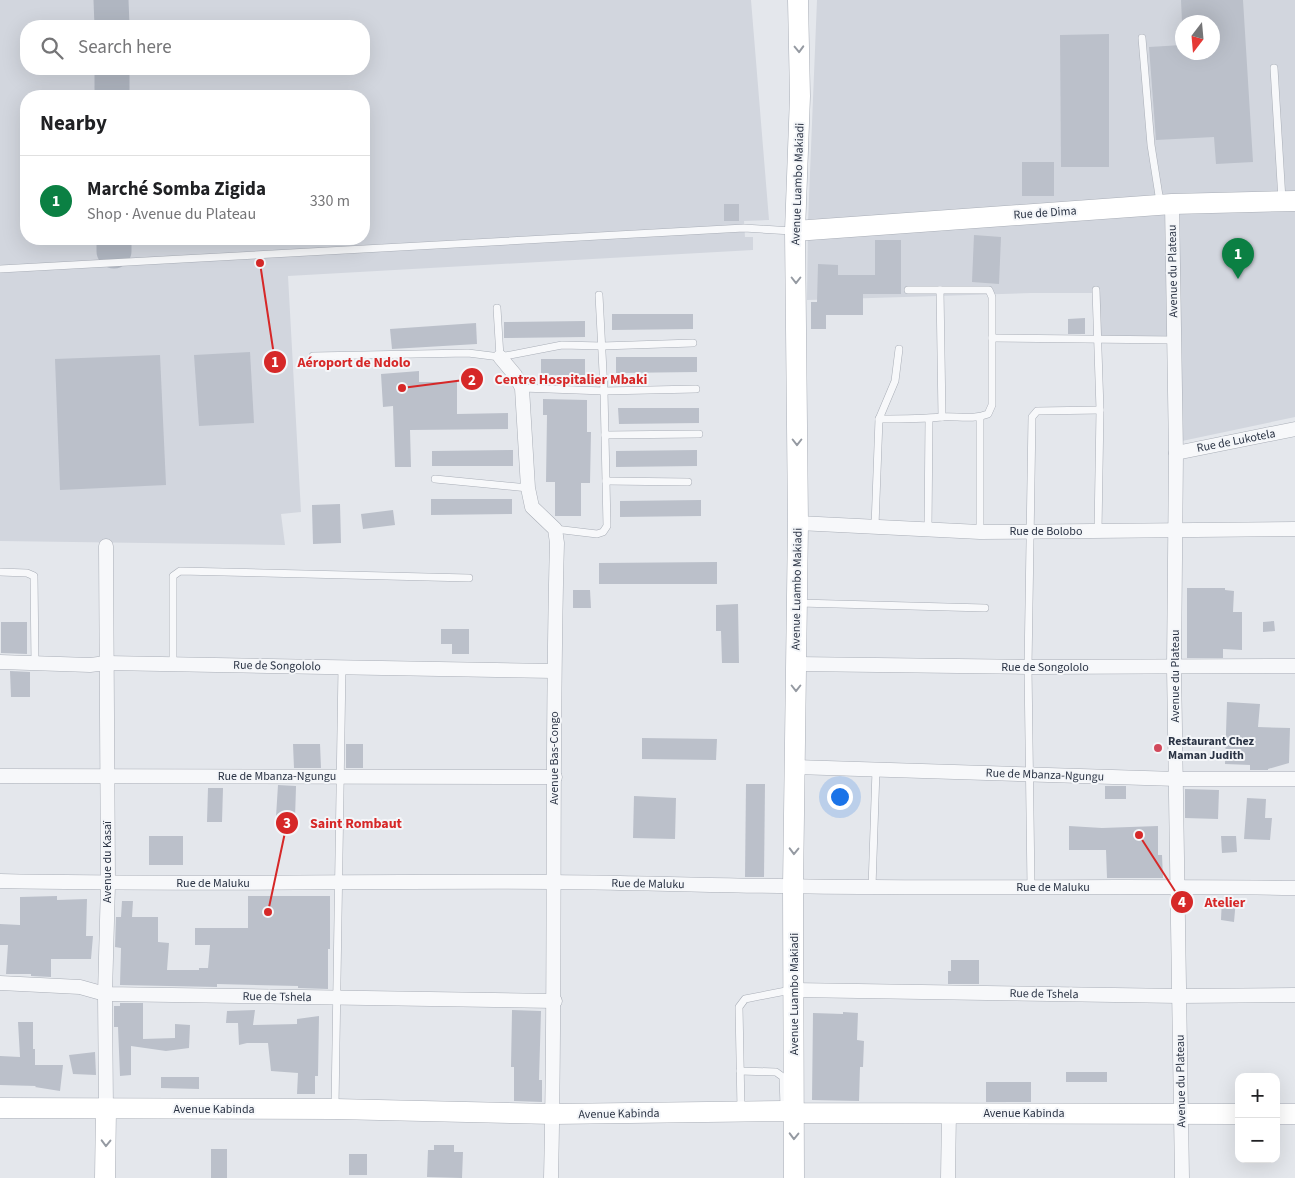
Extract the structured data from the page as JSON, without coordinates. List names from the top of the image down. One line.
{"streets":{"street":["Avenue Luambo Makiadi","Rue de Dima","Avenue du Plateau","Rue de Lukotela","Rue de Bolobo","Rue de Songololo","Avenue Bas-Congo","Rue de Mbanza-Ngungu","Avenue du Kasaï","Rue de Maluku","Rue de Tshela","Avenue Kabinda"]},"crossings":[["Avenue Luambo Makiadi","Rue de Dima"],["Avenue Luambo Makiadi","Rue de Bolobo"],["Avenue Luambo Makiadi","Rue de Songololo"],["Avenue Luambo Makiadi","Rue de Mbanza-Ngungu"],["Avenue Luambo Makiadi","Rue de Maluku"],["Avenue Luambo Makiadi","Rue de Tshela"],["Avenue Luambo Makiadi","Avenue Kabinda"],["Rue de Dima","Avenue du Plateau"],["Avenue du Plateau","Rue de Lukotela"],["Avenue du Plateau","Rue de Bolobo"],["Avenue du Plateau","Rue de Songololo"],["Avenue du Plateau","Rue de Mbanza-Ngungu"],["Avenue du Plateau","Rue de Maluku"],["Avenue du Plateau","Rue de Tshela"],["Avenue du Plateau","Avenue Kabinda"],["Rue de Songololo","Avenue Bas-Congo"],["Rue de Songololo","Avenue du Kasaï"],["Avenue Bas-Congo","Rue de Mbanza-Ngungu"],["Avenue Bas-Congo","Rue de Maluku"],["Avenue Bas-Congo","Rue de Tshela"],["Avenue Bas-Congo","Avenue Kabinda"],["Rue de Mbanza-Ngungu","Avenue du Kasaï"],["Avenue du Kasaï","Rue de Maluku"],["Avenue du Kasaï","Rue de Tshela"],["Avenue du Kasaï","Avenue Kabinda"]],"one_way":["Avenue Luambo Makiadi"],"places":["Aéroport de Ndolo","Centre Hospitalier Mbaki","Restaurant Chez Maman Judith","Atelier","Saint Rombaut"],"north":"bottom","page":{"search":"Search here","heading":"Nearby","list":[{"mark":"1","name":"Marché Somba Zigida","note":"Shop · Avenue du Plateau","value":"330 m"}],"pins":"1","map_buttons":["+","−"]}}
